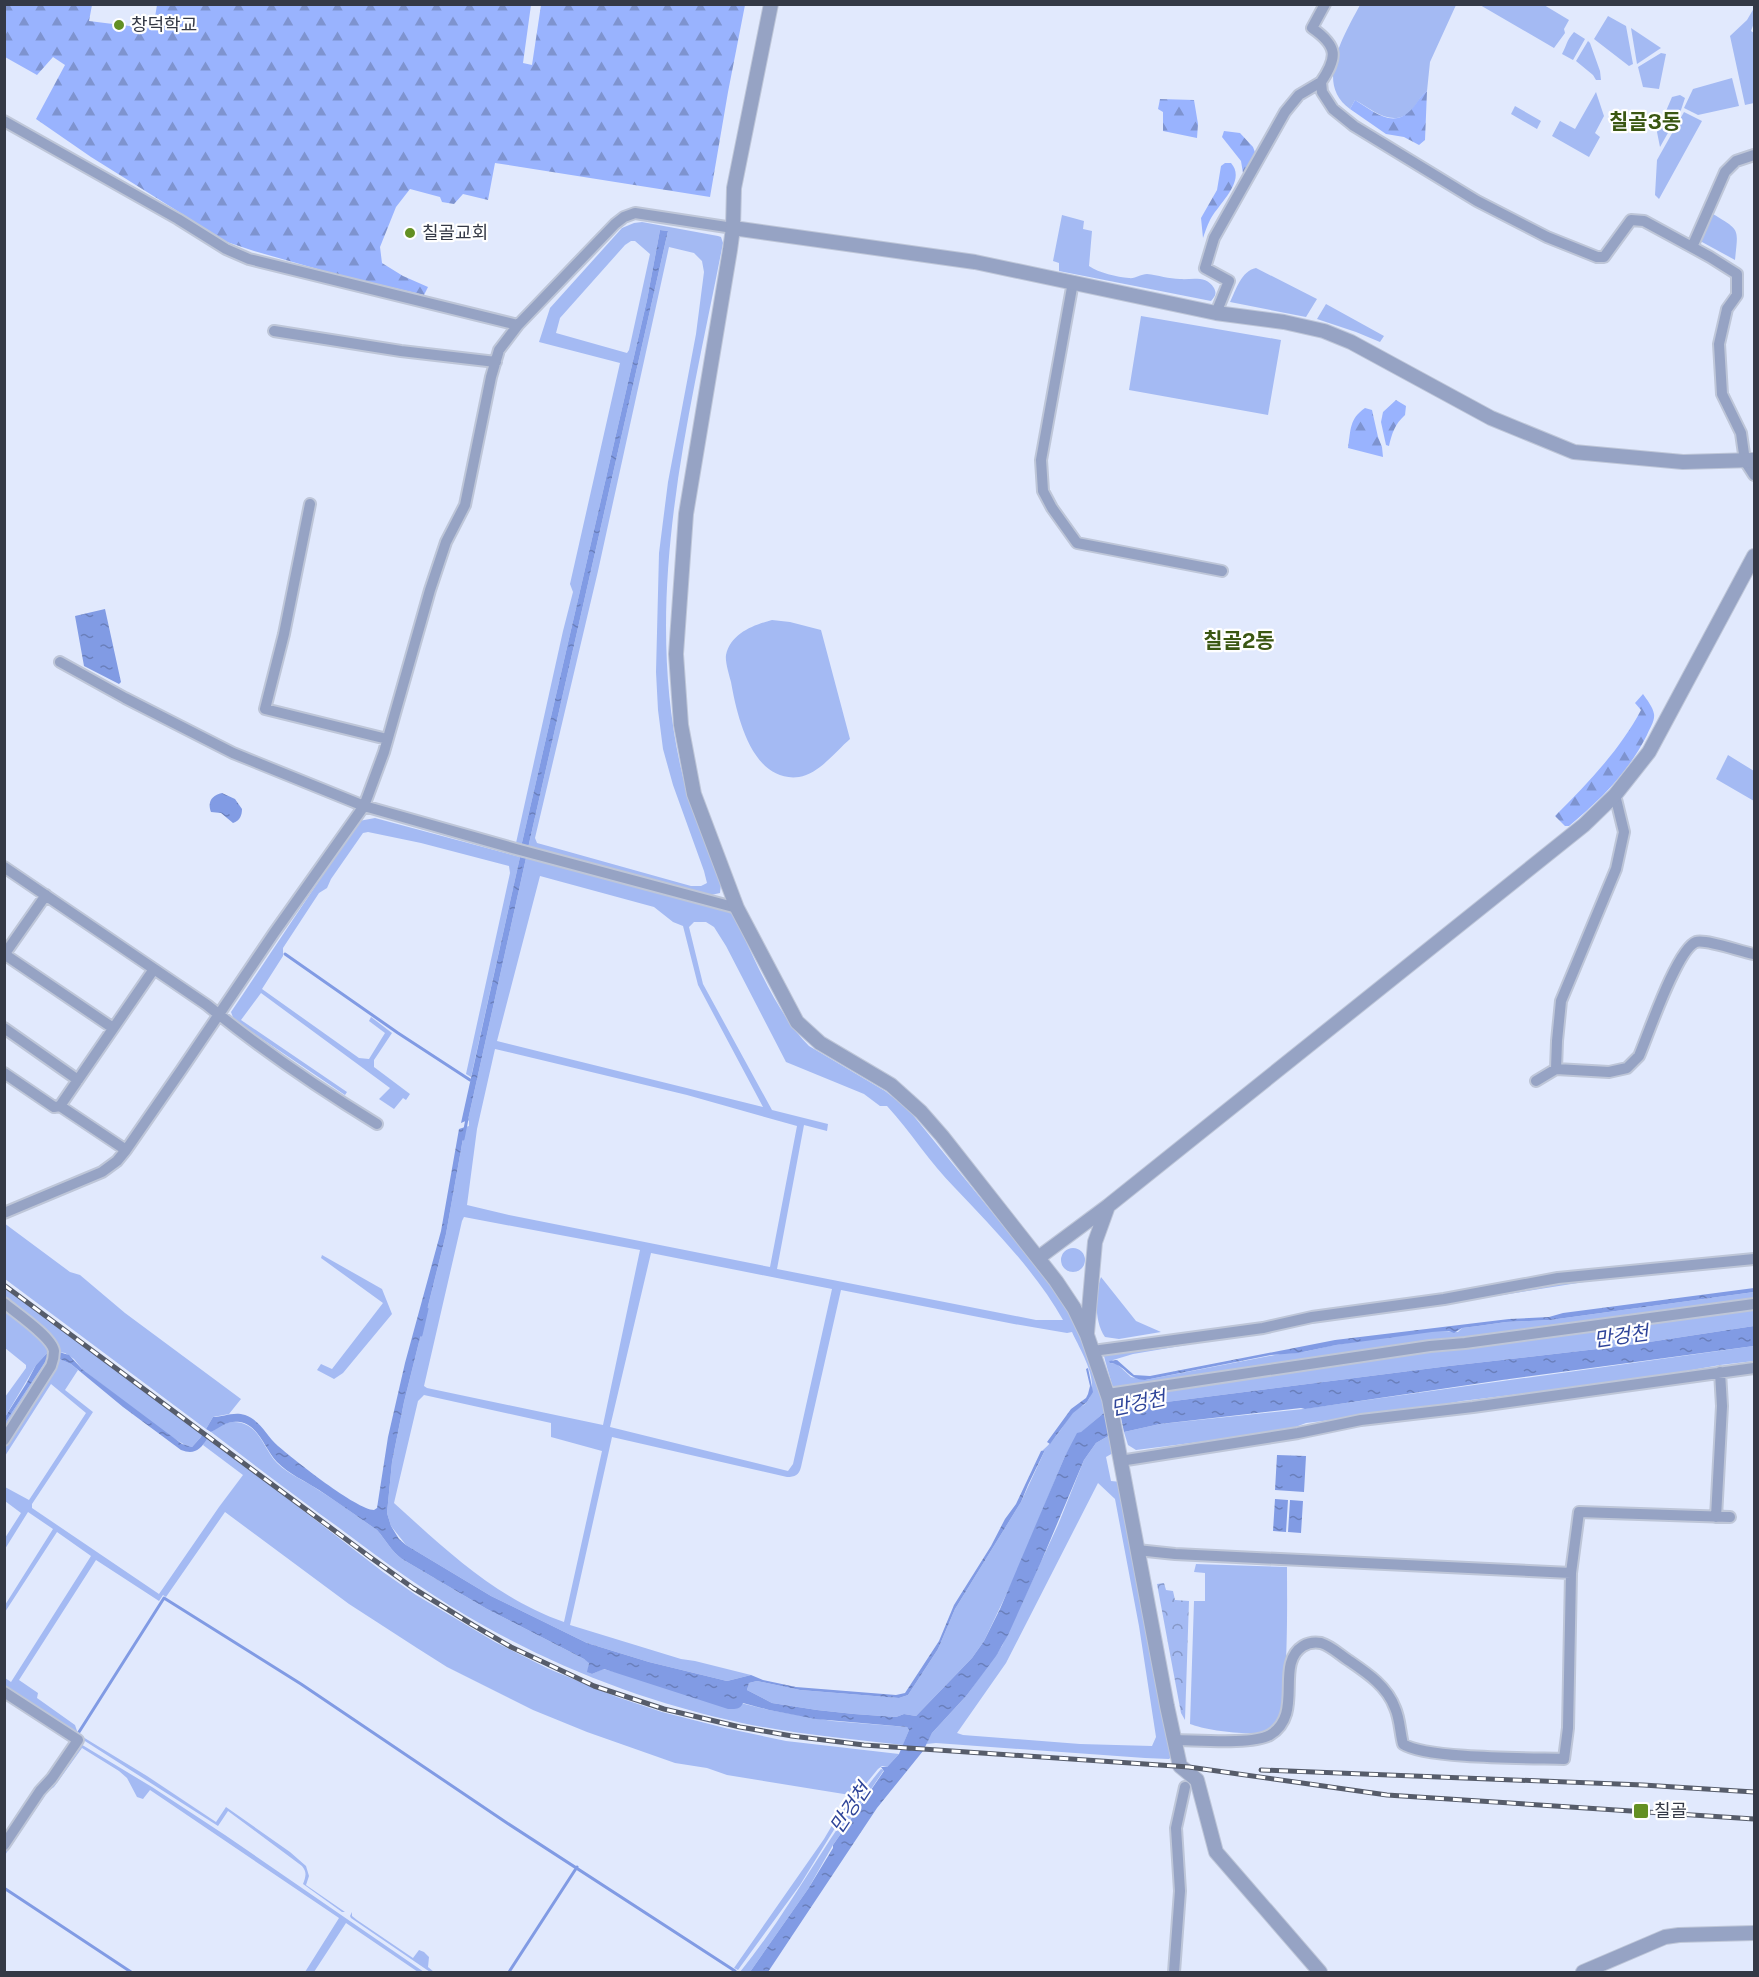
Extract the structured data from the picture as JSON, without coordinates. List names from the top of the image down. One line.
{"districts":["칠골3동","칠골2동"],"water":["만겅천"],"places":{"other":["창덕학교","칠골교회"],"transit":["칠골"]}}
